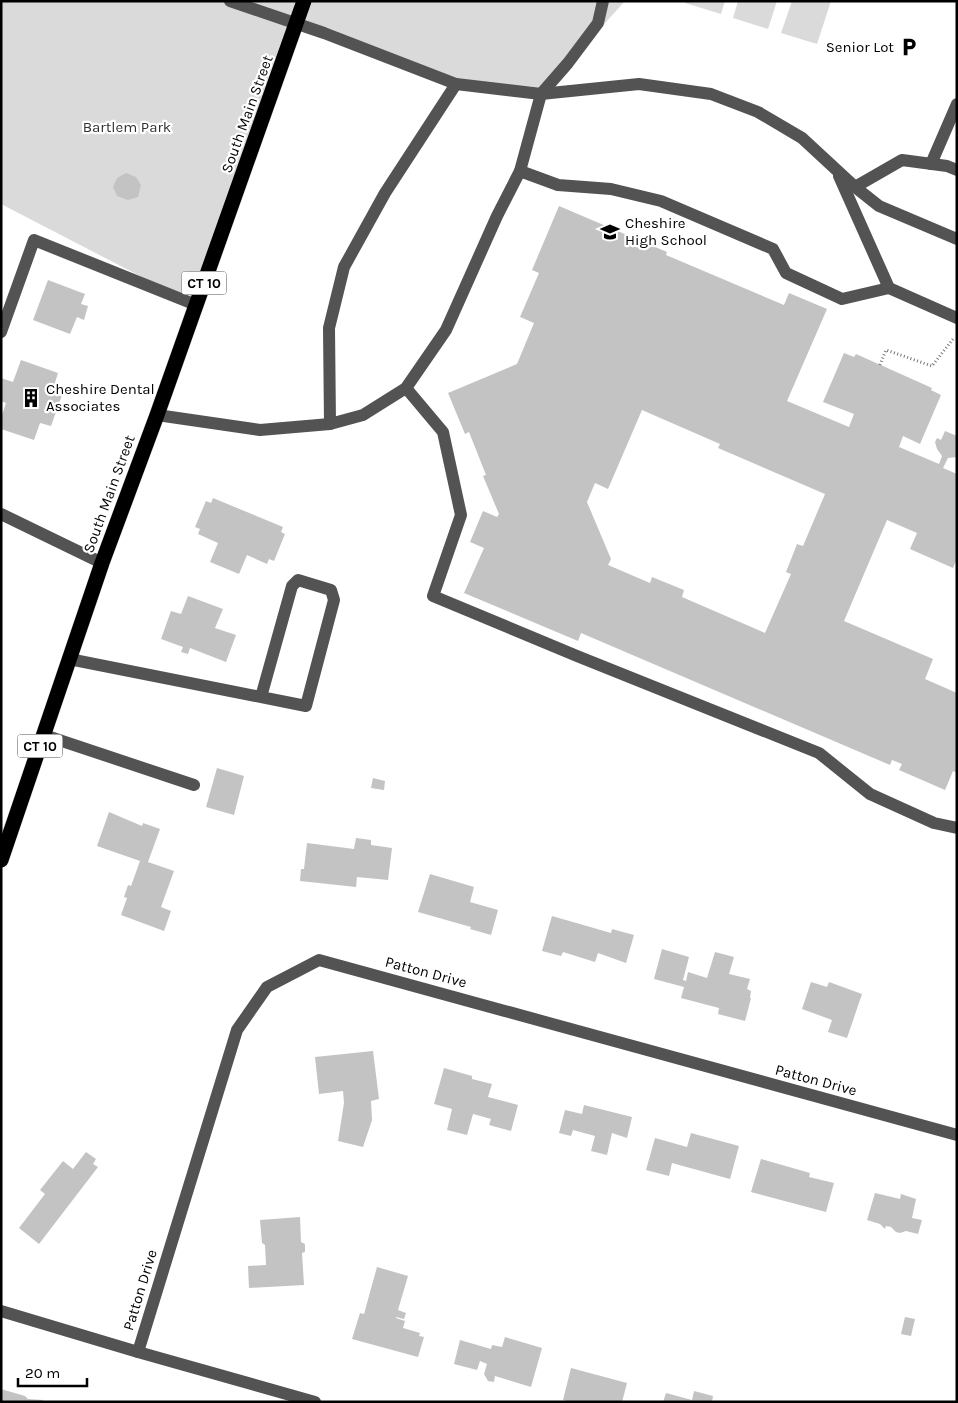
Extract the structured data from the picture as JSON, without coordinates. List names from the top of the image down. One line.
{"streets":{"highway":["South Main Street","CT 10"],"street":["Patton Drive"]},"parks":["Bartlem Park"],"places":{"parking":["Senior Lot"],"school or university":["Cheshire High School"],"building":["Cheshire Dental Associates"]},"scale_bar":"20 m"}
